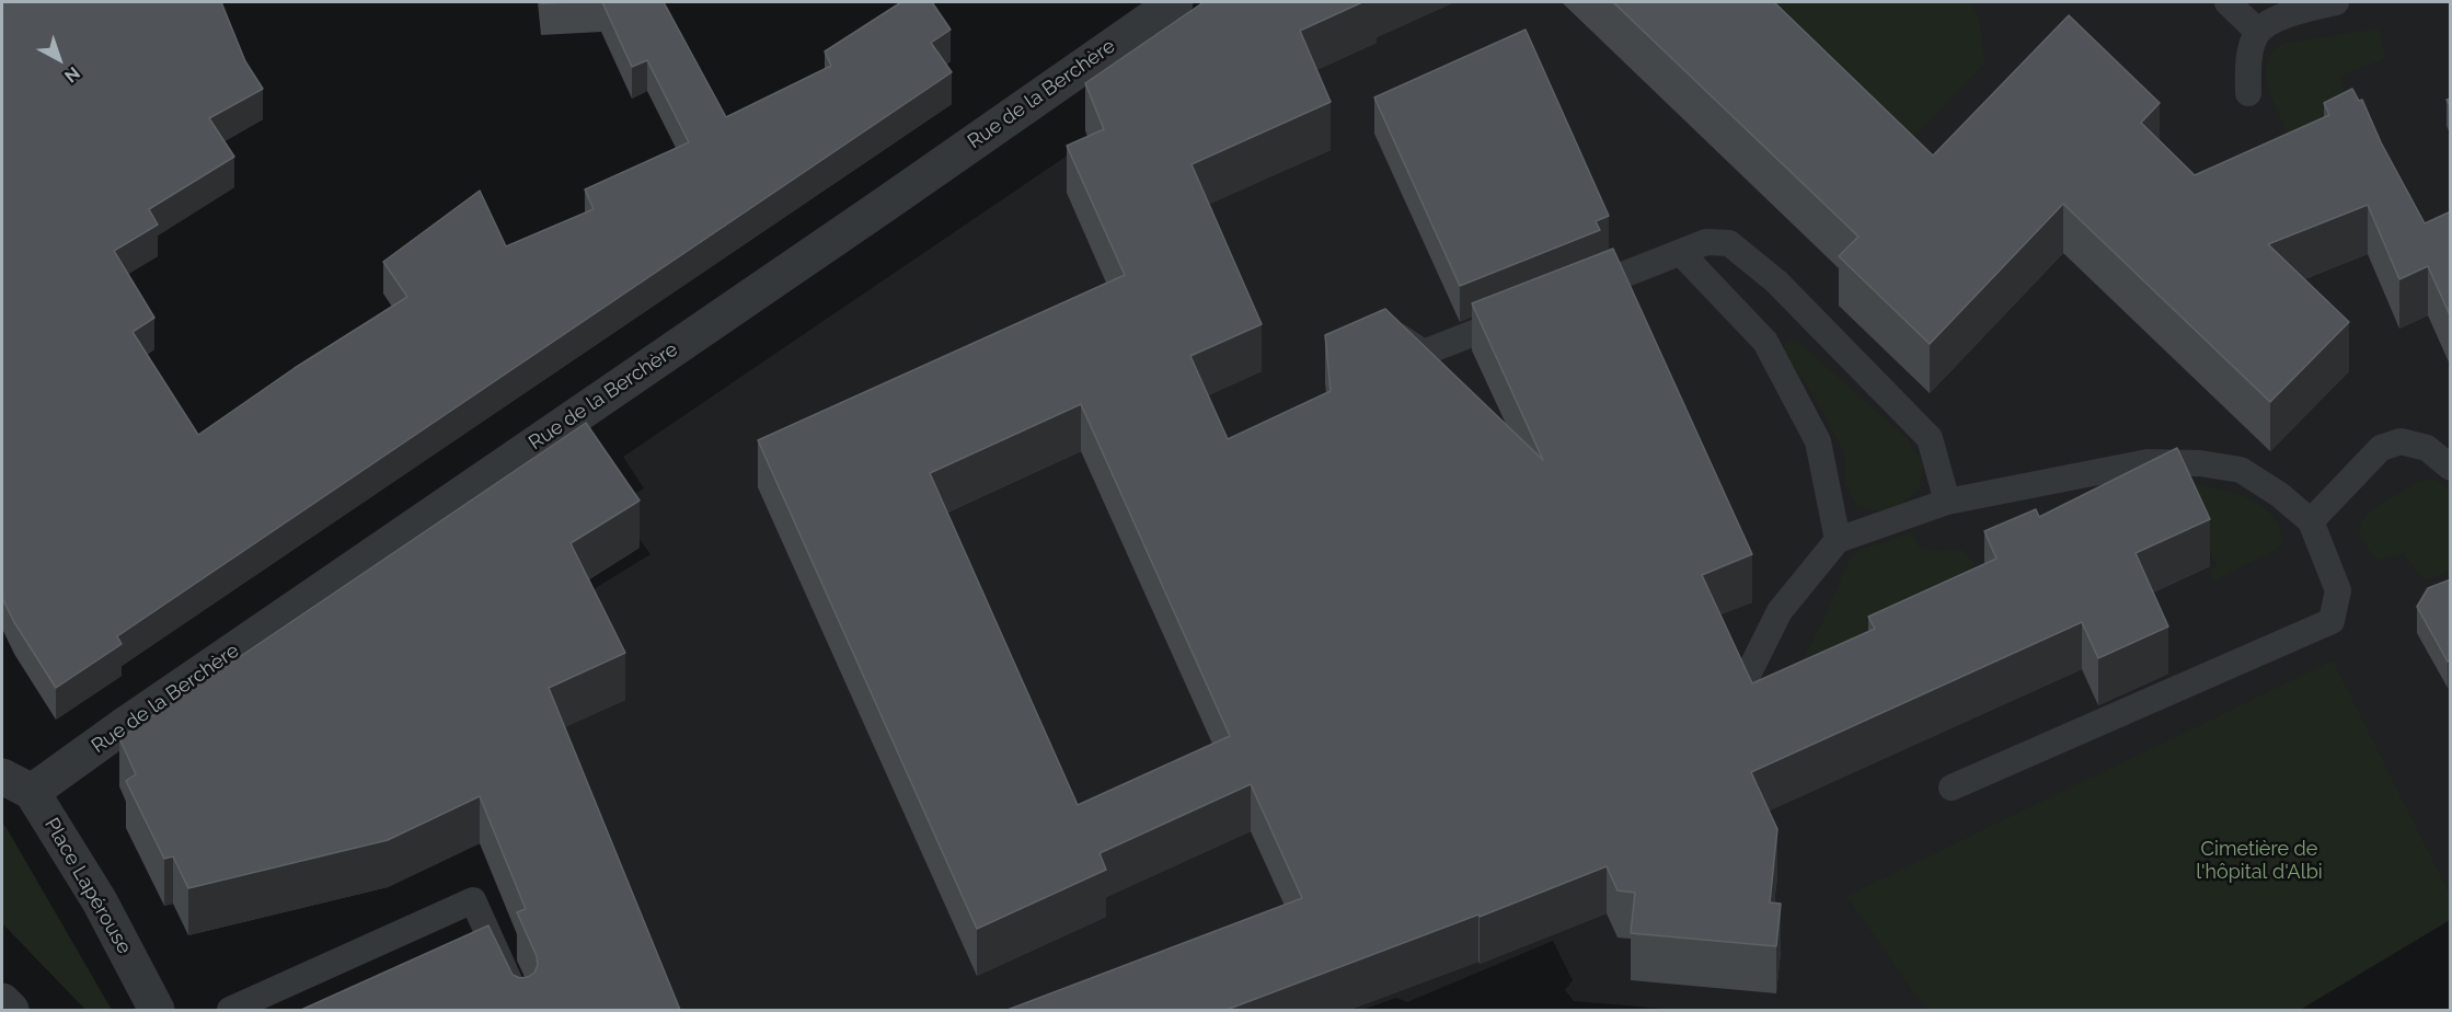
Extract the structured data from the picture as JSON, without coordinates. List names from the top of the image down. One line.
{"streets":{"street":["Rue de la Berchère","Place Lapérouse"]},"crossings":[["Rue de la Berchère","Place Lapérouse"]],"parks":["Cimetière de l'hôpital d'Albi"],"north":"bottom right"}
